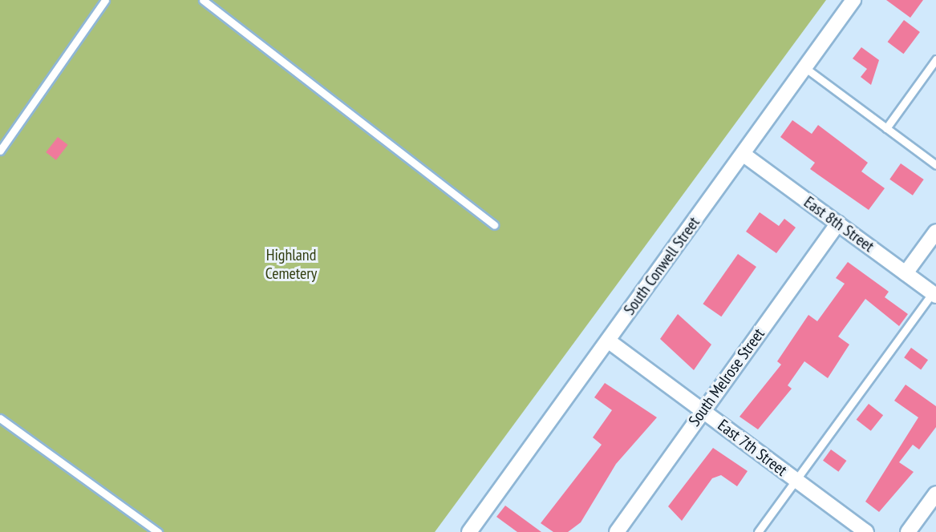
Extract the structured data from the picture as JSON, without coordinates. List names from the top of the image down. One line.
{"streets":{"street":["East 8th Street","South Conwell Street","South Melrose Street","East 7th Street"]},"crossings":[["East 8th Street","South Conwell Street"],["East 8th Street","South Melrose Street"],["South Conwell Street","East 7th Street"],["South Melrose Street","East 7th Street"]],"parks":["Highland Cemetery"]}
